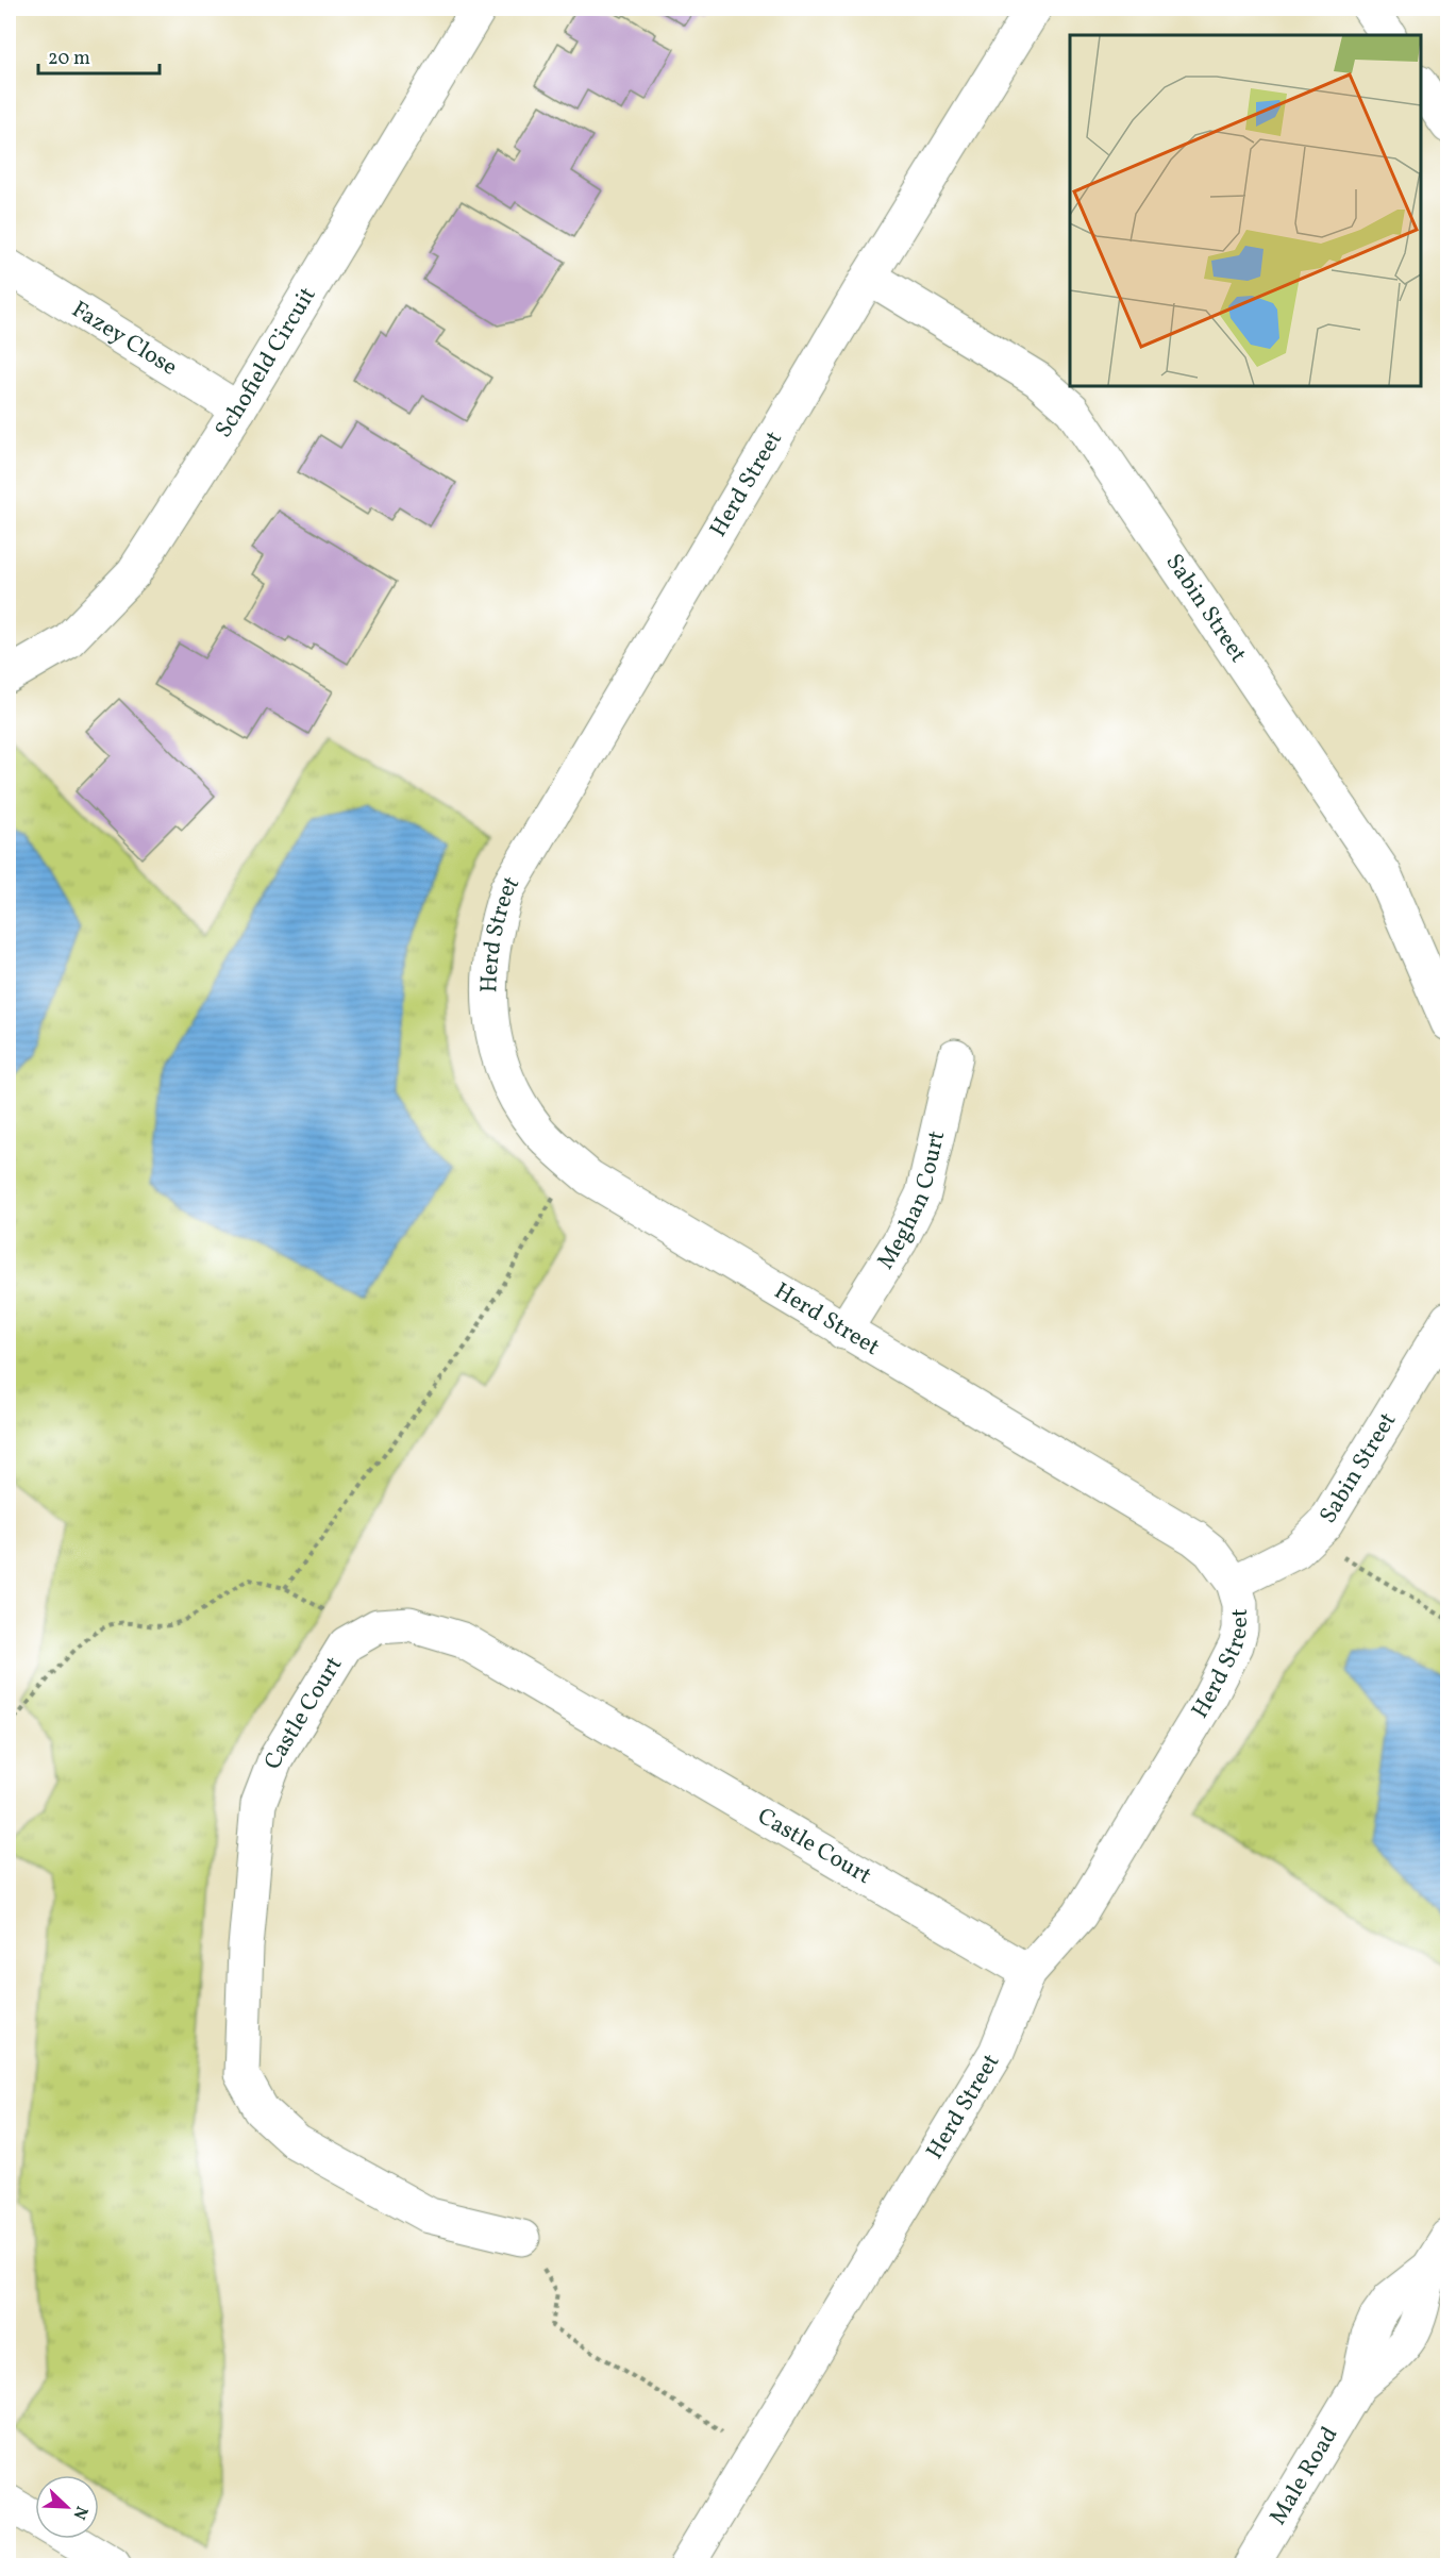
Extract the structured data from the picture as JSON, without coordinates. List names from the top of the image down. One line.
{"streets":{"street":["Fazey Close","Schofield Circuit","Herd Street","Sabin Street","Meghan Court","Castle Court","Male Road"]},"crossings":[["Fazey Close","Schofield Circuit"],["Herd Street","Sabin Street"],["Herd Street","Meghan Court"],["Herd Street","Castle Court"]],"scale_bar":"20 m","north":"bottom right"}
